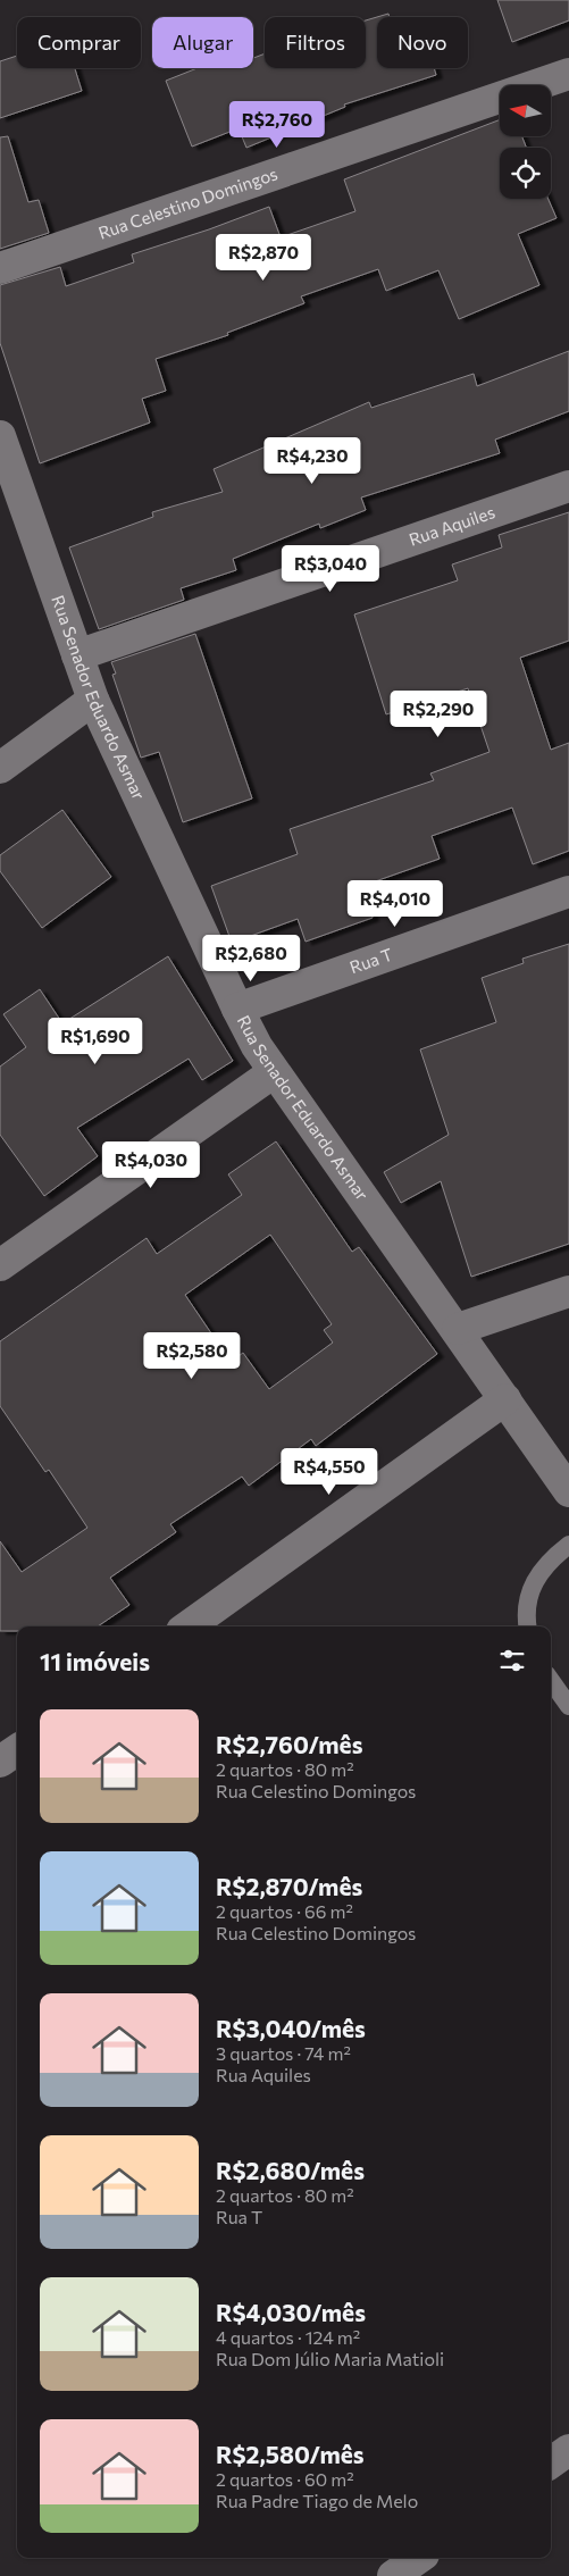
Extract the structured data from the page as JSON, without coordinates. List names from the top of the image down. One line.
{"streets":{"street":["Rua Celestino Domingos","Rua Aquiles","Rua Senador Eduardo Asmar","Rua T"]},"crossings":[["Rua Aquiles","Rua Senador Eduardo Asmar"],["Rua Senador Eduardo Asmar","Rua T"]],"north":"left","page":{"chip":["Comprar","Alugar","Filtros","Novo"],"price":["R$2,760","R$2,870","R$4,230","R$3,040","R$2,290","R$4,010","R$2,680","R$1,690","R$4,030","R$2,580","R$4,550"],"heading":"11 imóveis","list":[{"name":"R$2,760/mês","note":"2 quartos · 80 m² · Rua Celestino Domingos"},{"name":"R$2,870/mês","note":"2 quartos · 66 m² · Rua Celestino Domingos"},{"name":"R$3,040/mês","note":"3 quartos · 74 m² · Rua Aquiles"},{"name":"R$2,680/mês","note":"2 quartos · 80 m² · Rua T"},{"name":"R$4,030/mês","note":"4 quartos · 124 m² · Rua Dom Júlio Maria Matioli"},{"name":"R$2,580/mês","note":"2 quartos · 60 m² · Rua Padre Tiago de Melo"}]}}
